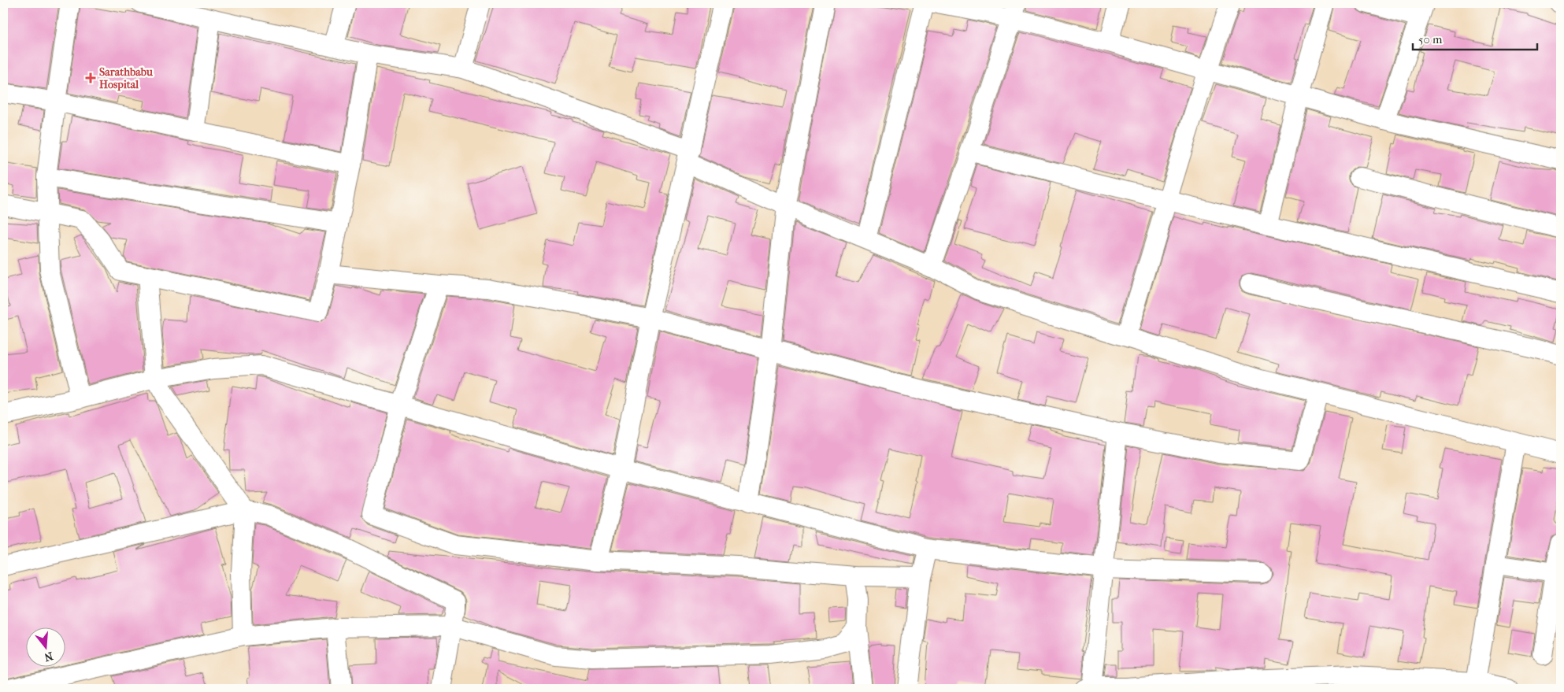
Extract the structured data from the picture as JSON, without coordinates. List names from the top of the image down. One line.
{"places":{"health":["Sarathbabu Hospital"]},"scale_bar":"50 m","north":"bottom"}
